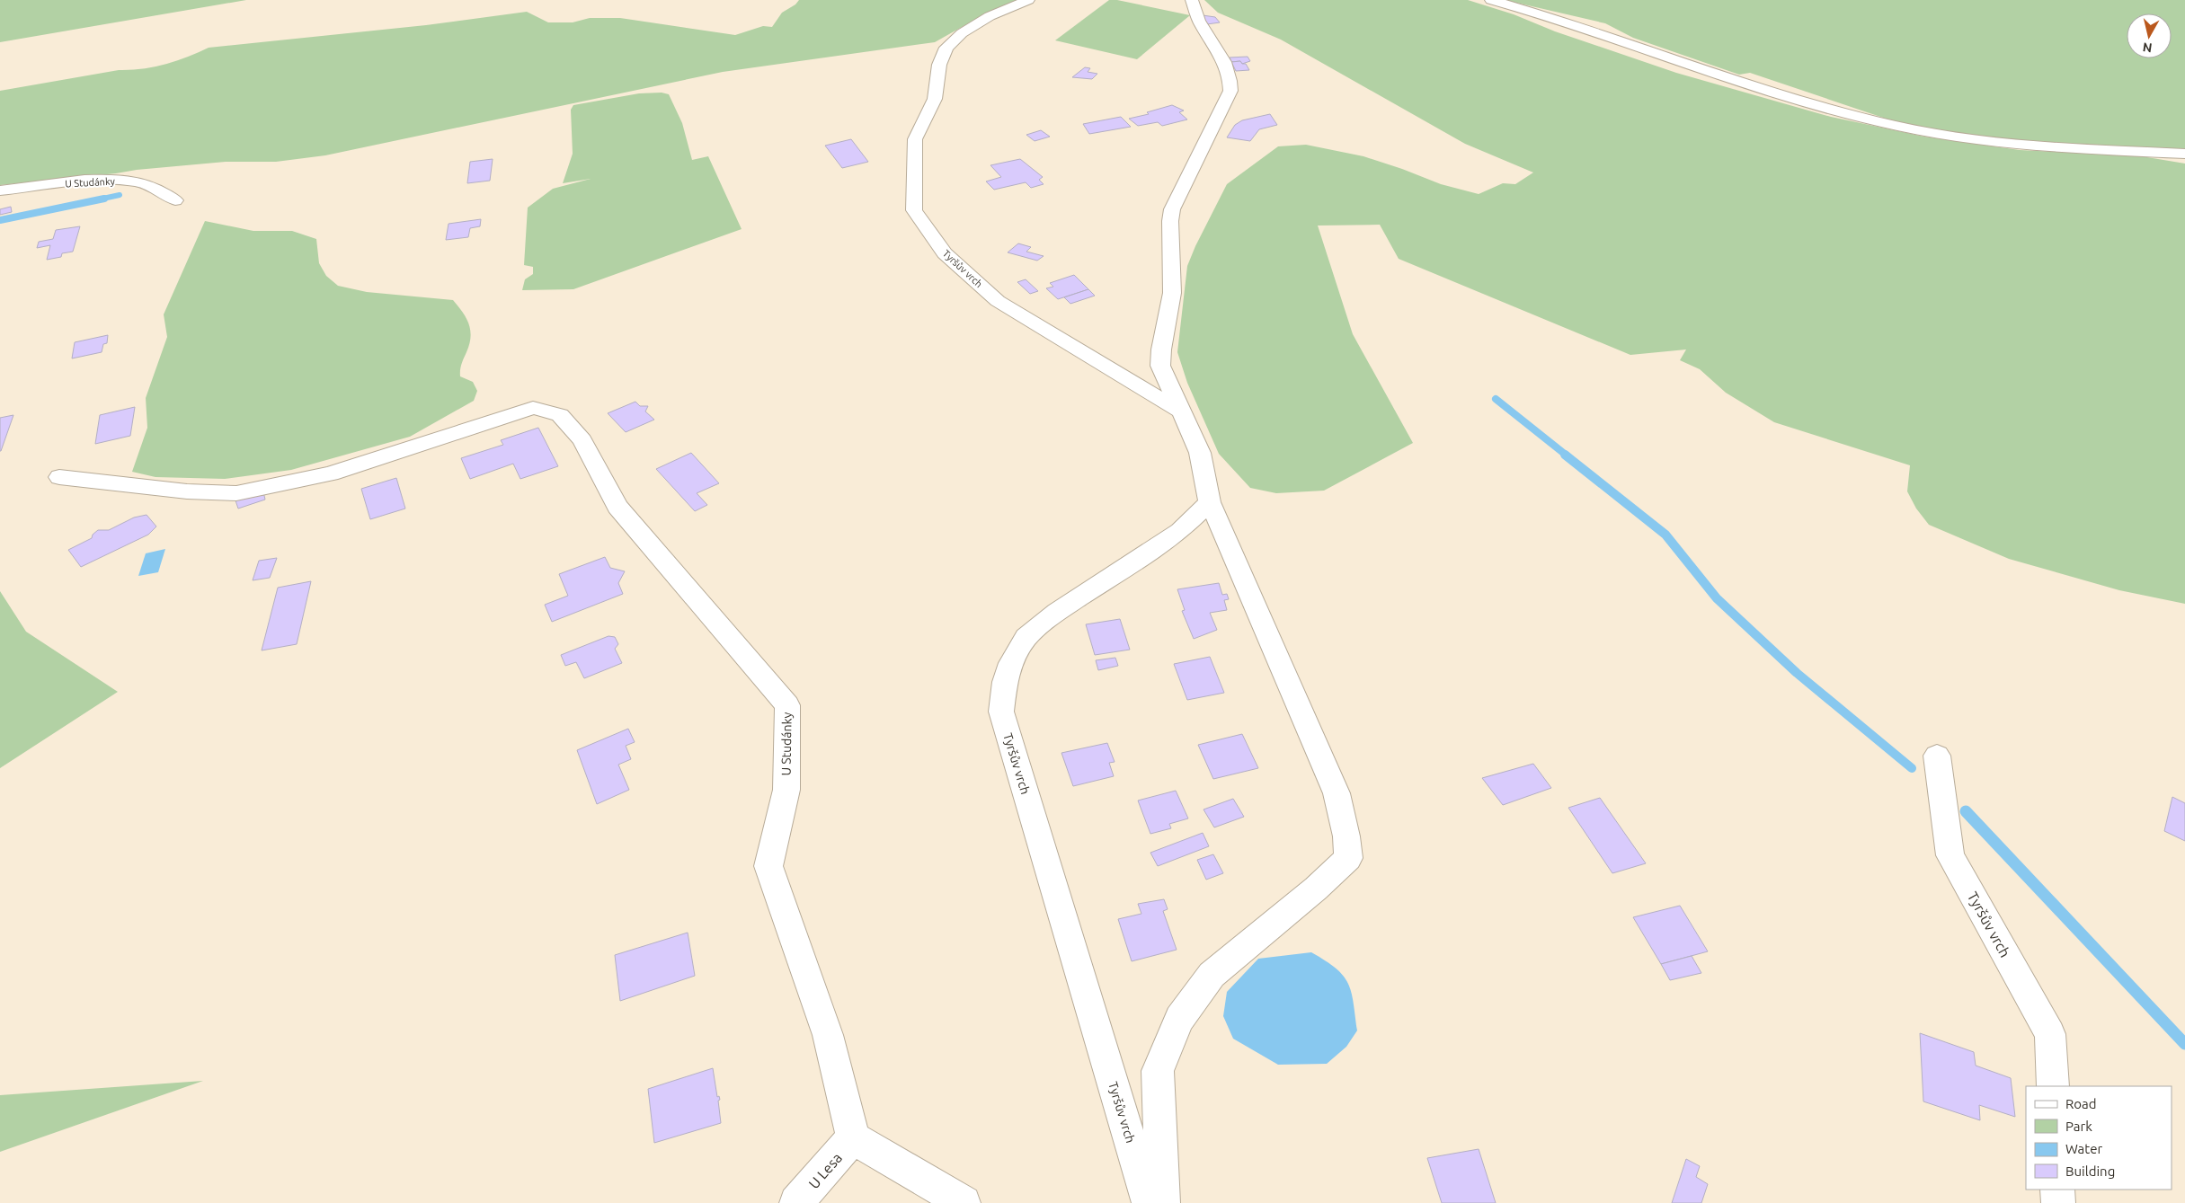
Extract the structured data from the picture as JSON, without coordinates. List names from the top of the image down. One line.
{"streets":{"street":["U Studánky","Tyršův vrch","U Lesa"]},"crossings":[["U Studánky","U Lesa"]],"legend":["Road","Park","Water","Building"],"north":"bottom"}
